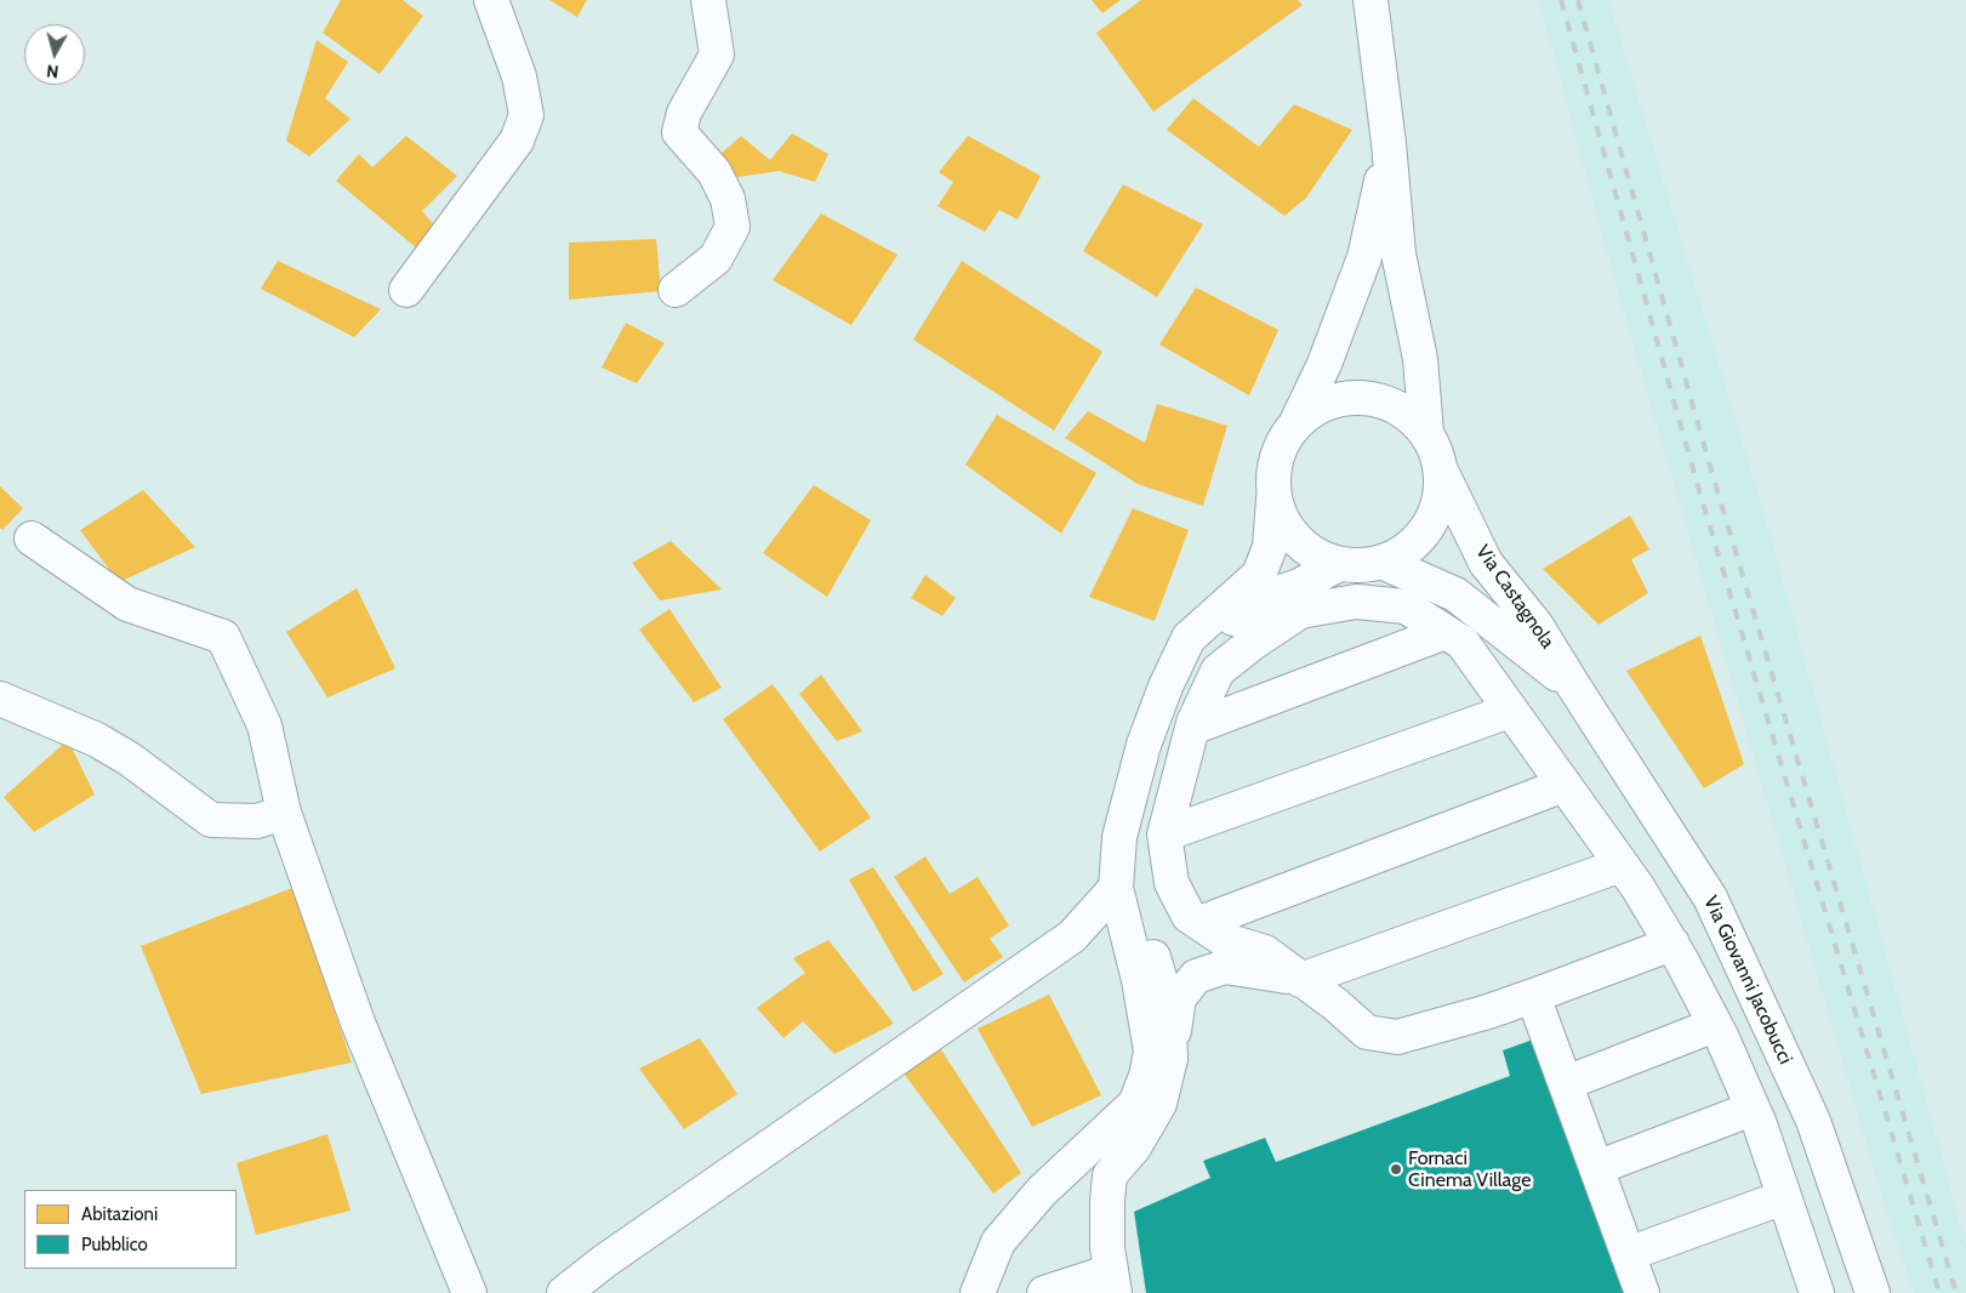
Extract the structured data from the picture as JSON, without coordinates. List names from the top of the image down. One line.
{"streets":{"main road":["Via Castagnola","Via Giovanni Jacobucci"]},"crossings":[["Via Castagnola","Via Giovanni Jacobucci"]],"places":["Fornaci Cinema Village"],"legend":["Abitazioni","Pubblico"],"north":"bottom"}
